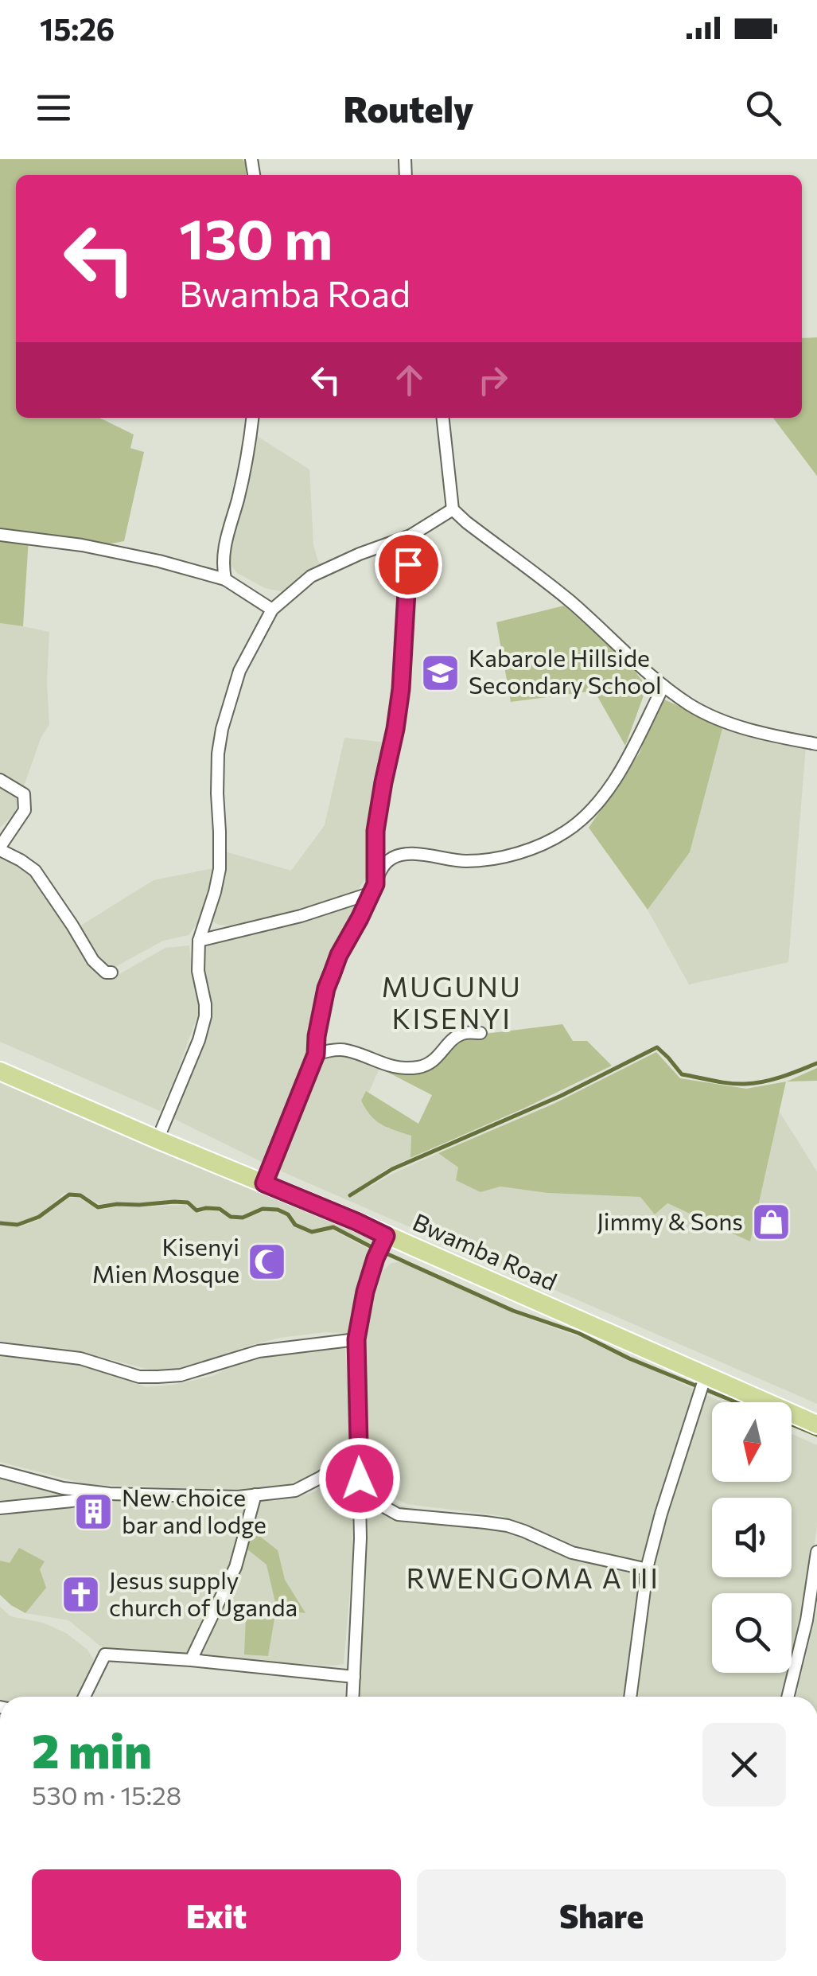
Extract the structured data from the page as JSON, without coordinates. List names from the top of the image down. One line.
{"streets":{"main road":["Bwamba Road"]},"districts":["MUGUNU KISENYI","RWENGOMA A III"],"places":{"school or university":["Kabarole Hillside Secondary School"],"shop":["Jimmy & Sons"],"mosque":["Kisenyi Mien Mosque"],"building":["New choice bar and lodge"],"church":["Jesus supply church of Uganda"]},"north":"bottom","page":{"status":"15:26","header":"Routely","turn":["130 m","Bwamba Road"],"heading":["2 min","530 m · 15:28"],"buttons":["Exit","Share"]}}
